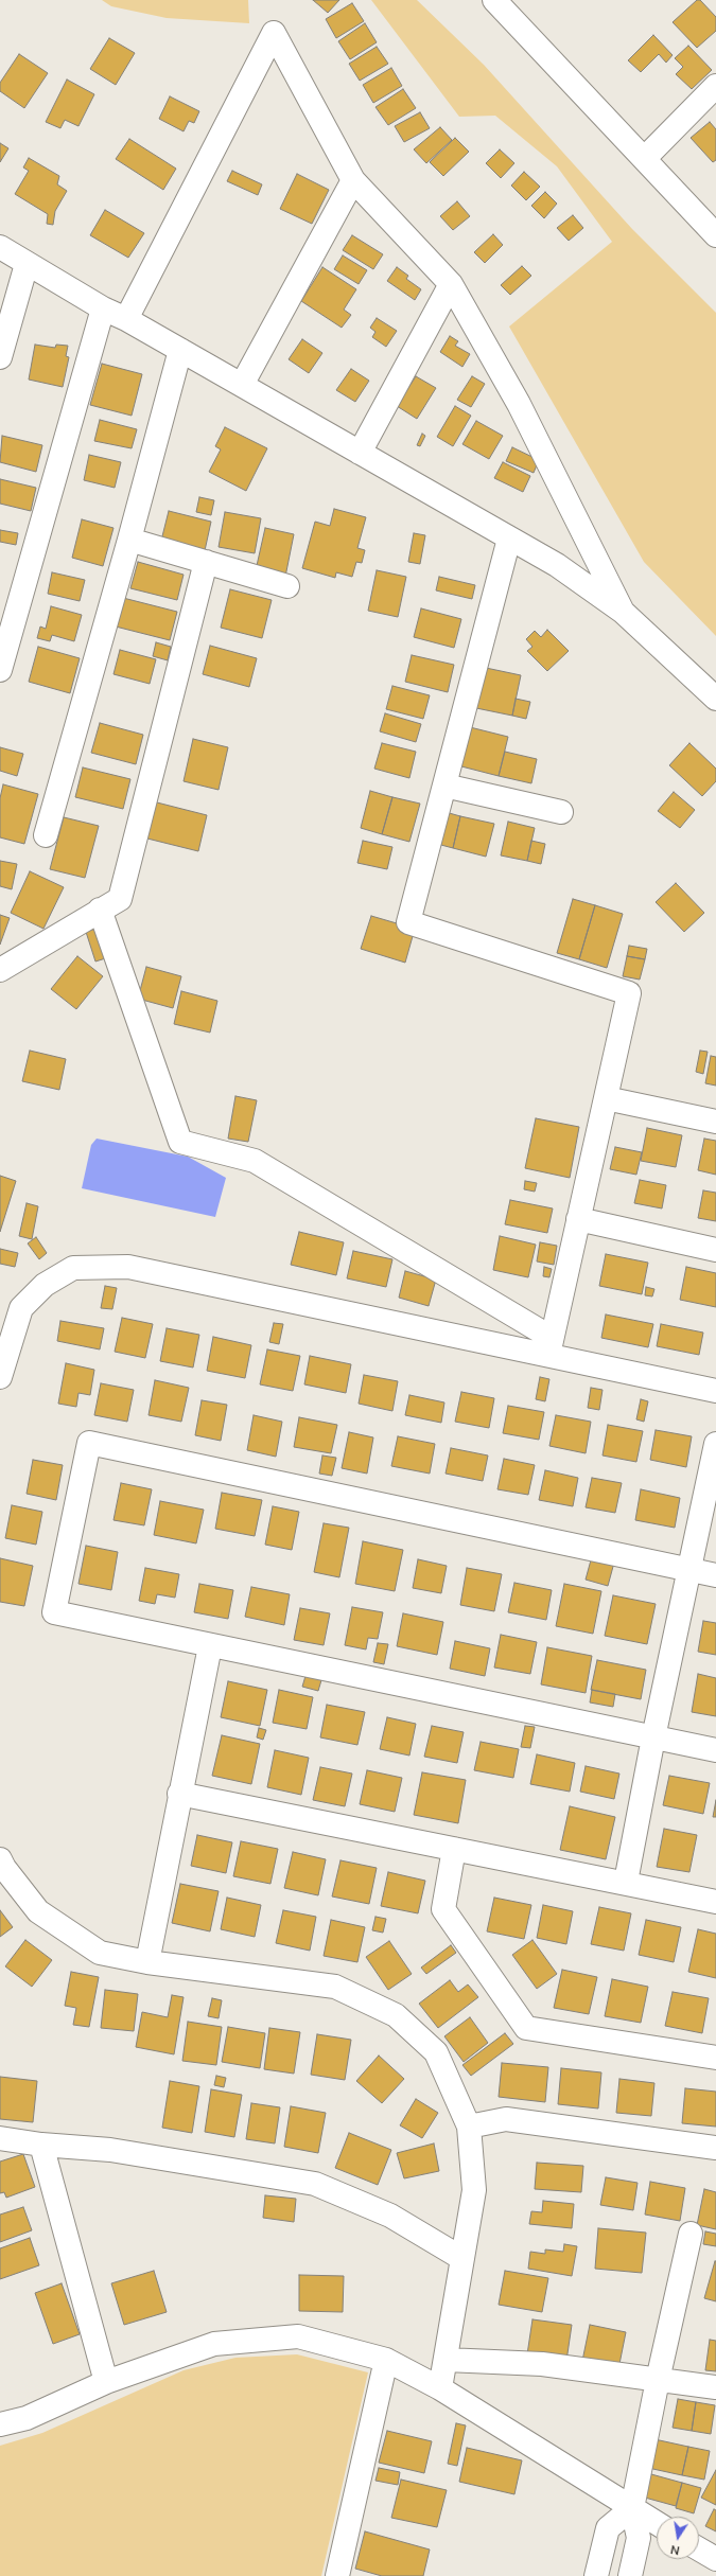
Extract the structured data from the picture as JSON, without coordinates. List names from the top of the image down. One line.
{"north":"bottom"}
